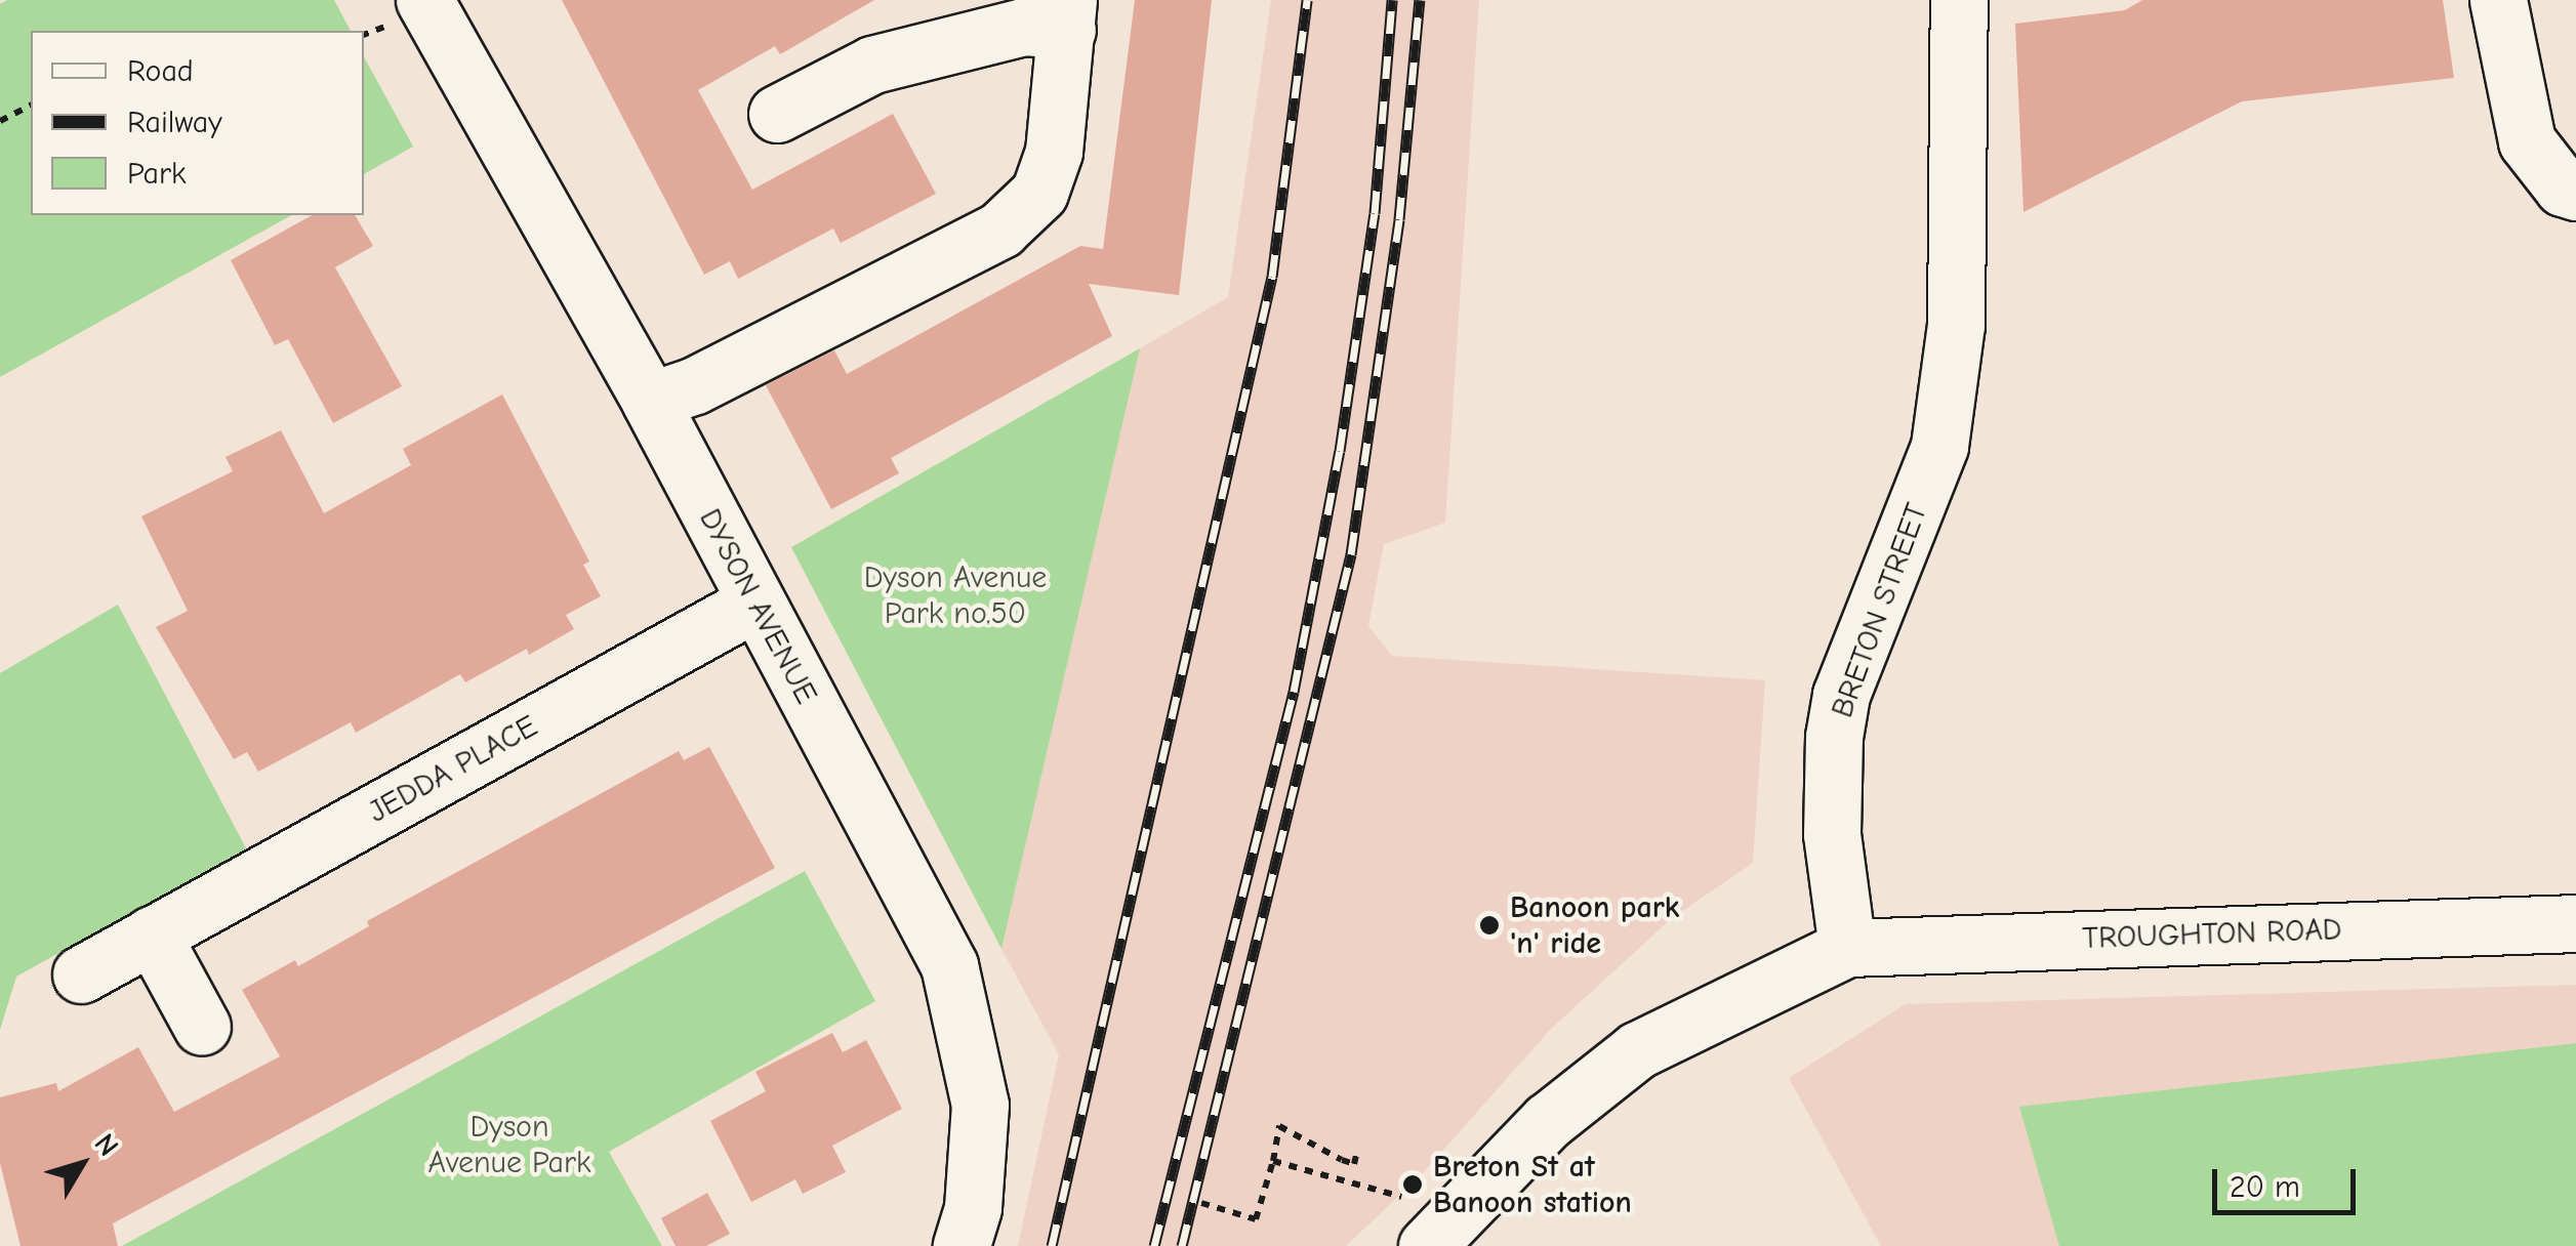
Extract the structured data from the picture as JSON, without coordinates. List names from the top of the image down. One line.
{"streets":{"street":["DYSON AVENUE","BRETON STREET","JEDDA PLACE","TROUGHTON ROAD"]},"crossings":[["DYSON AVENUE","JEDDA PLACE"],["BRETON STREET","TROUGHTON ROAD"]],"parks":["Dyson Avenue Park no.50","Dyson Avenue Park"],"places":["Banoon park 'n' ride","Breton St at Banoon station"],"legend":["Road","Railway","Park"],"scale_bar":"20 m","north":"top right"}
